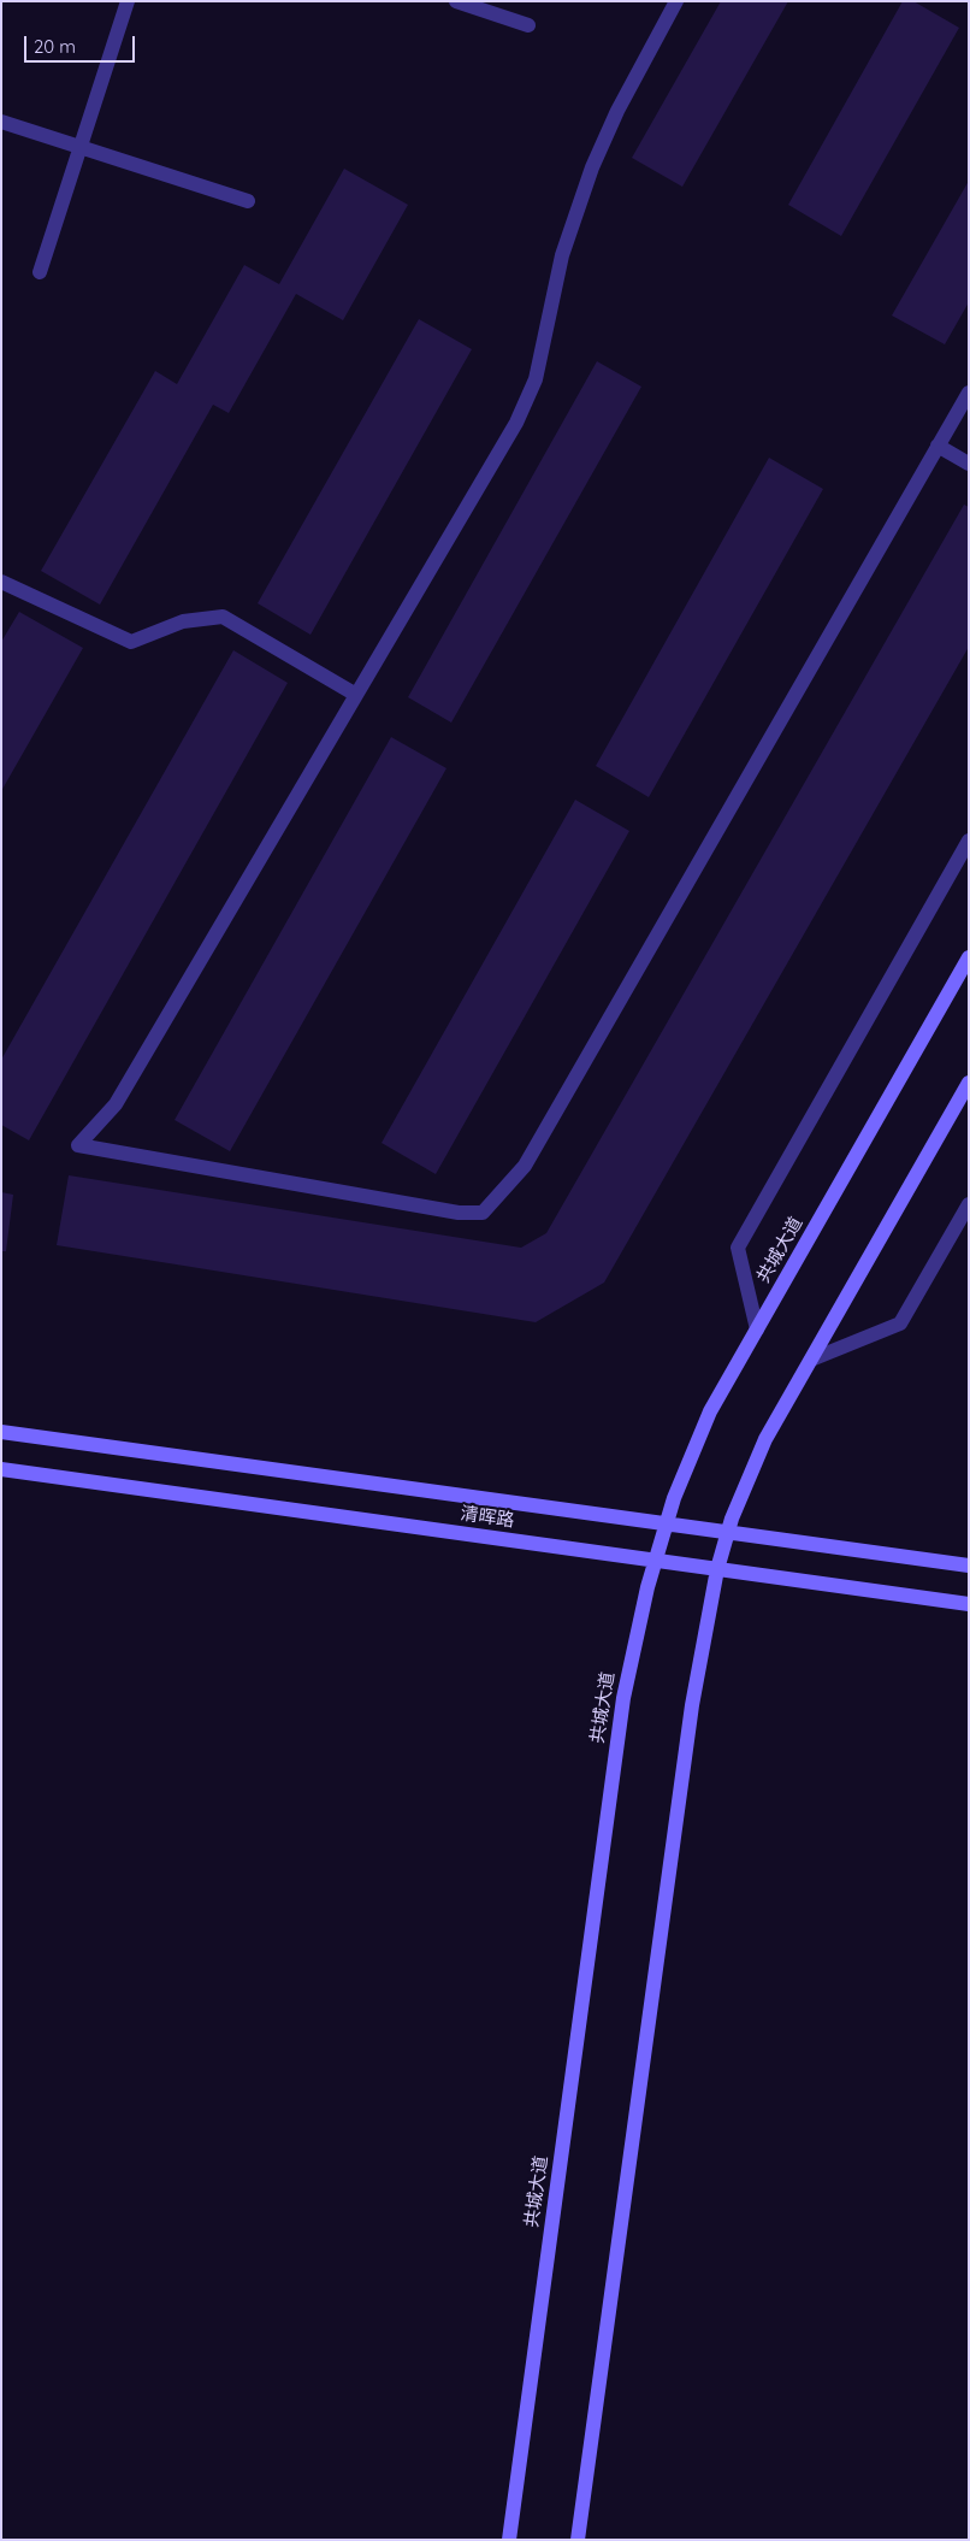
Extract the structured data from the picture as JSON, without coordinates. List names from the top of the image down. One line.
{"streets":{"main road":["共城大道","清晖路"]},"crossings":[["共城大道","清晖路"]],"scale_bar":"20 m"}
